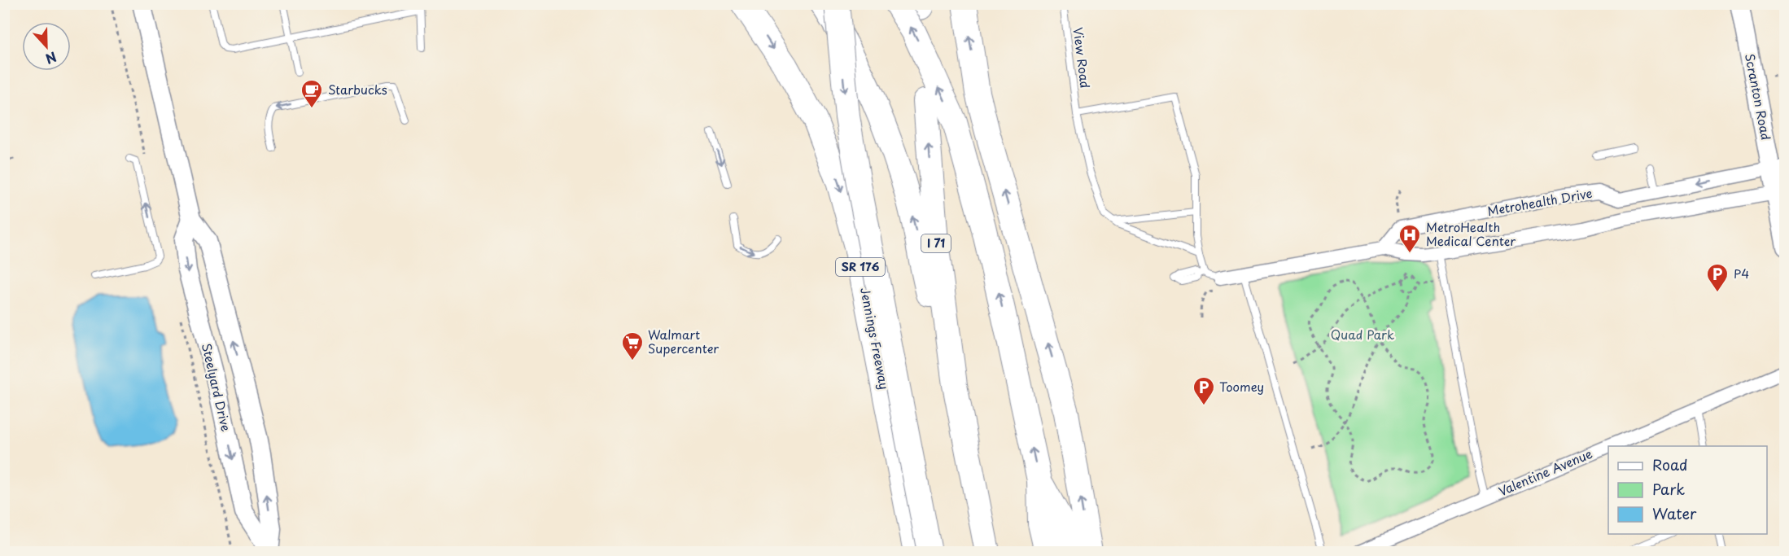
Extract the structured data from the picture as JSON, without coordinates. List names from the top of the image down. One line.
{"streets":{"highway":["I 71","SR 176","Jennings Freeway"],"street":["Scranton Road","Metrohealth Drive","Steelyard Drive","Valentine Avenue"],"lane":["View Road"]},"crossings":[["Scranton Road","Metrohealth Drive"]],"parks":["Quad Park"],"places":{"cafe":["Starbucks"],"hospital":["MetroHealth Medical Center"],"parking":["P4","Toomey"],"supermarket":["Walmart Supercenter"]},"legend":["Road","Park","Water"],"north":"bottom"}
